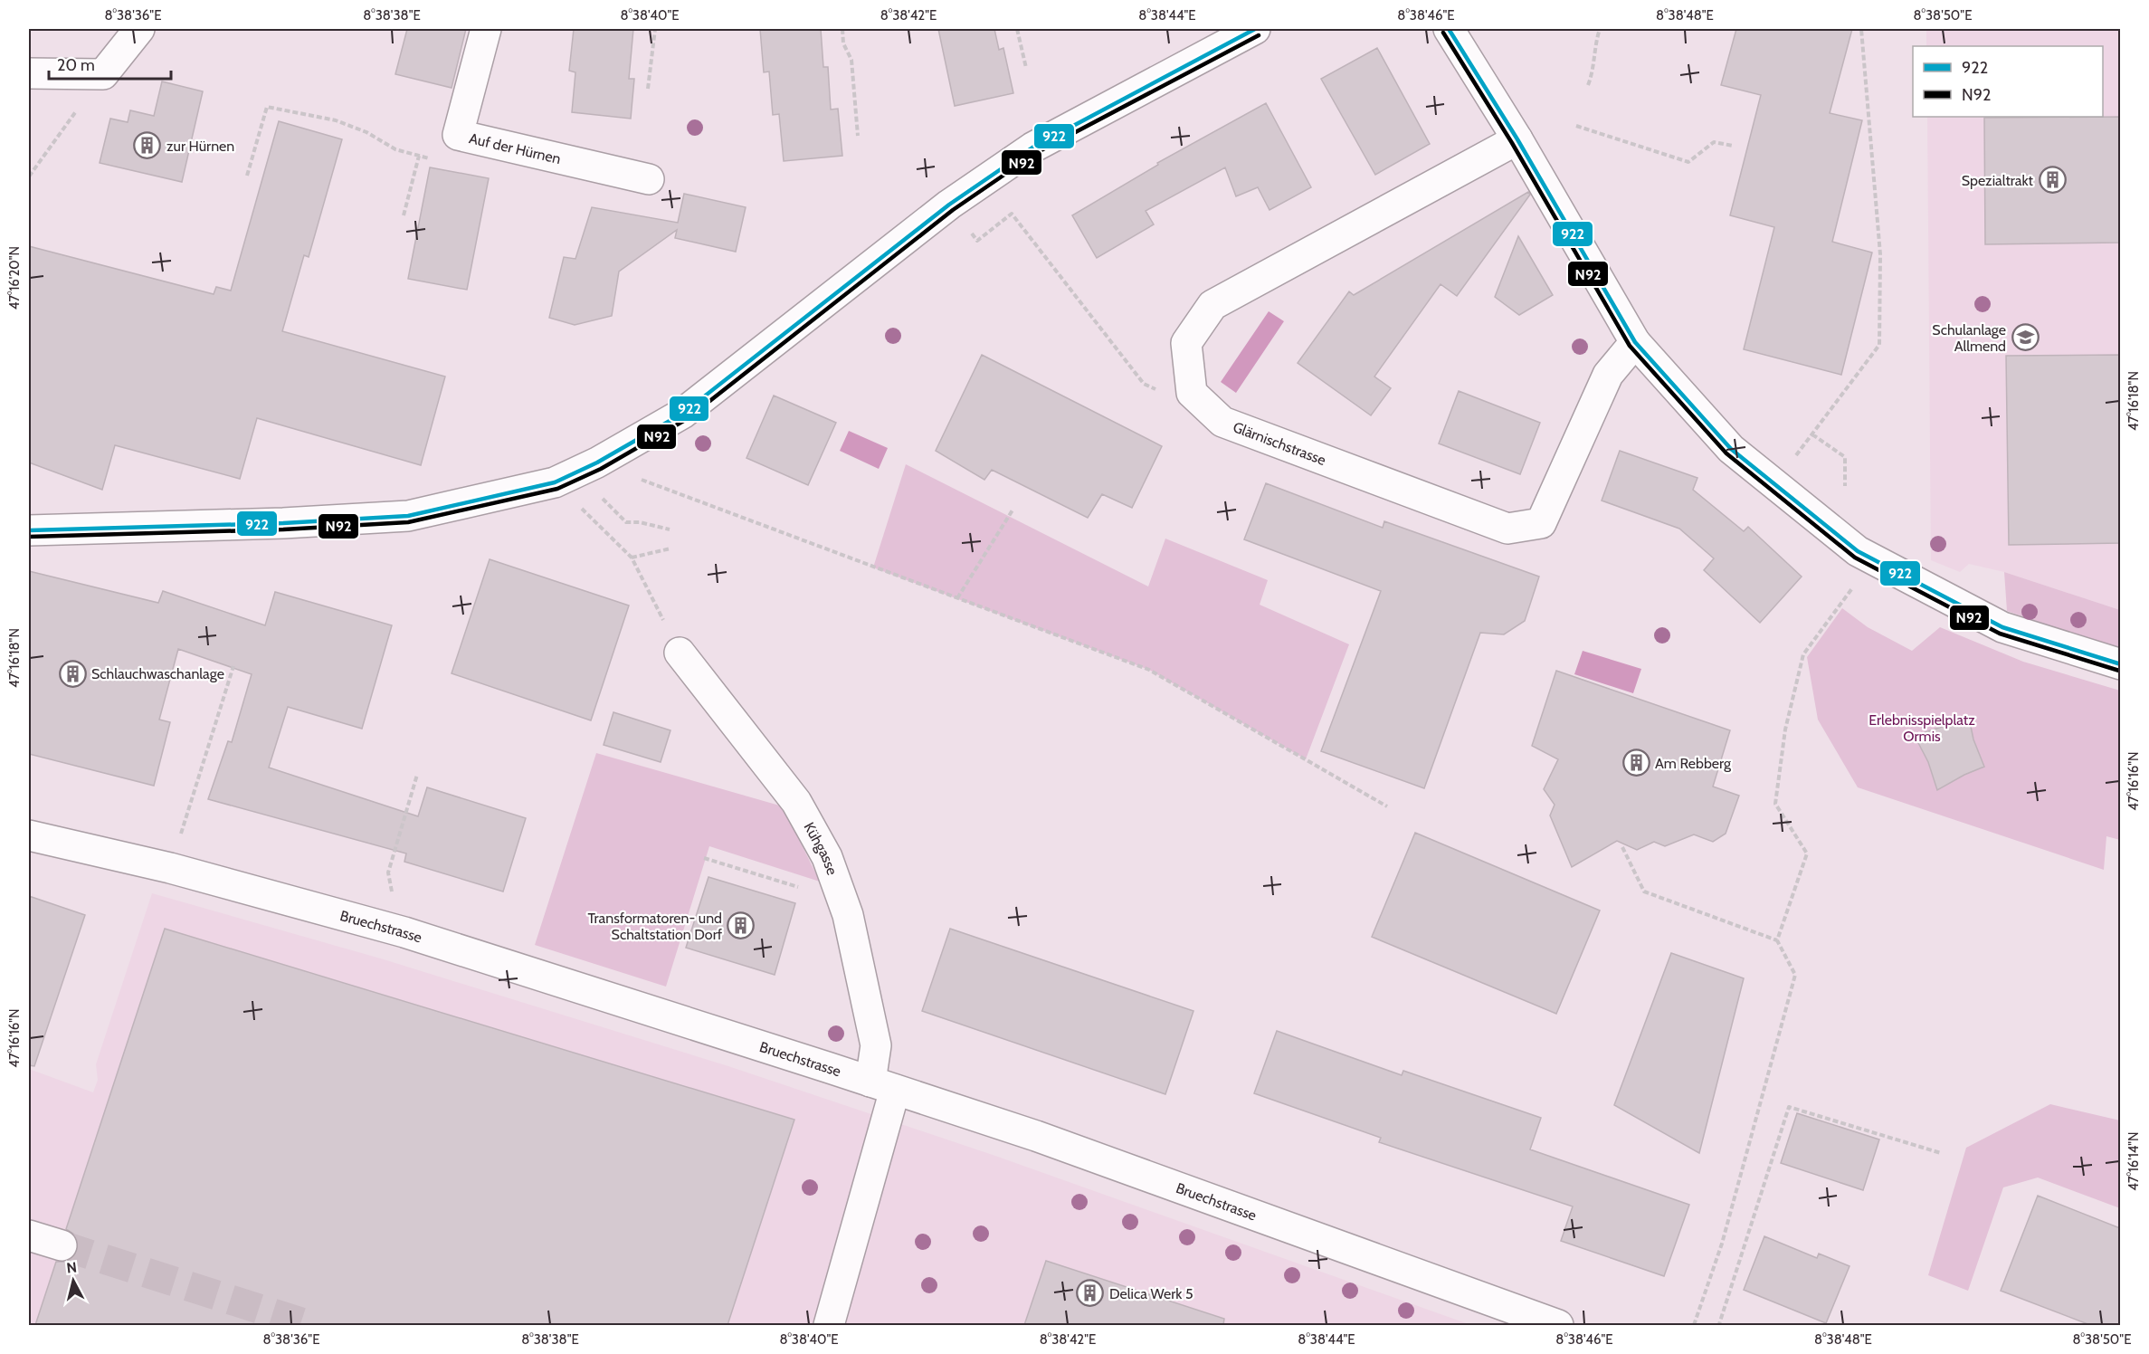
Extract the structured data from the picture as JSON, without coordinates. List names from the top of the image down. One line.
{"streets":{"street":["Auf der Hürnen","Glärnischstrasse","Kühgasse","Bruechstrasse"]},"crossings":[["Kühgasse","Bruechstrasse"]],"parks":["Erlebnisspielplatz Ormis"],"places":{"building":["zur Hürnen","Spezialtrakt","Schlauchwaschanlage","Am Rebberg","Transformatoren- und Schaltstation Dorf","Delica Werk 5"],"school or university":["Schulanlage Allmend"]},"lines":["transit line 922","transit line N92"],"legend":["922","N92"],"scale_bar":"20 m","north":"top","coordinates":["8°38'36\"E","8°38'38\"E","8°38'40\"E","8°38'42\"E","8°38'44\"E","8°38'46\"E","8°38'48\"E","8°38'50\"E","47°16'20\"N","47°16'18\"N","47°16'16\"N","47°16'14\"N"]}
